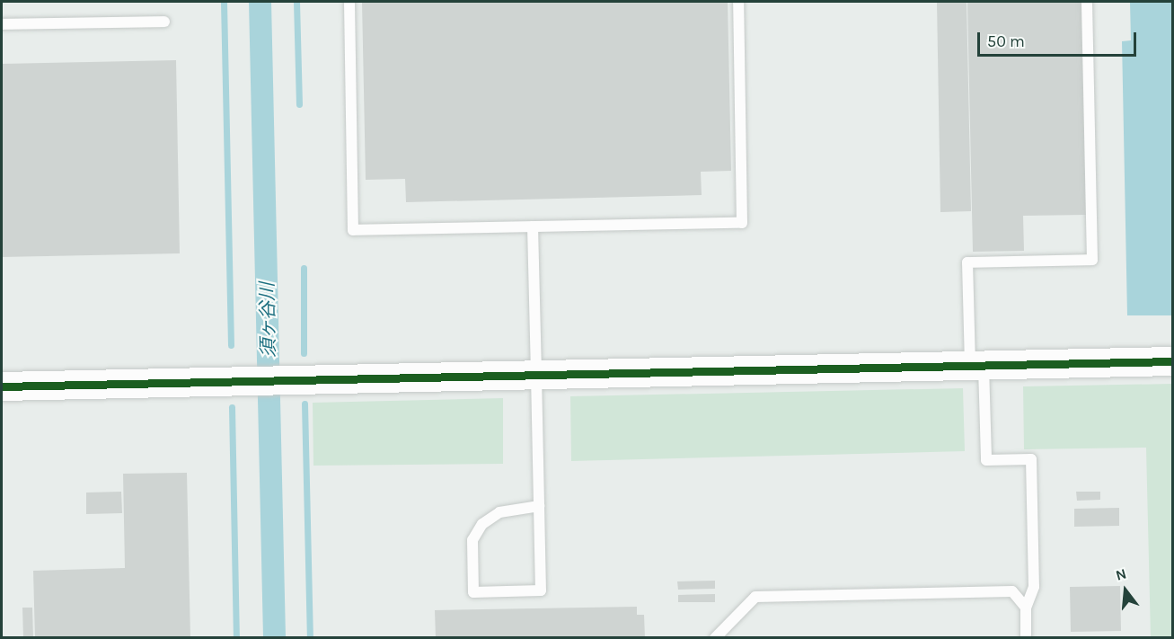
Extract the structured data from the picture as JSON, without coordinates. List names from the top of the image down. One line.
{"water":["須ヶ谷川"],"scale_bar":"50 m","north":"top"}
